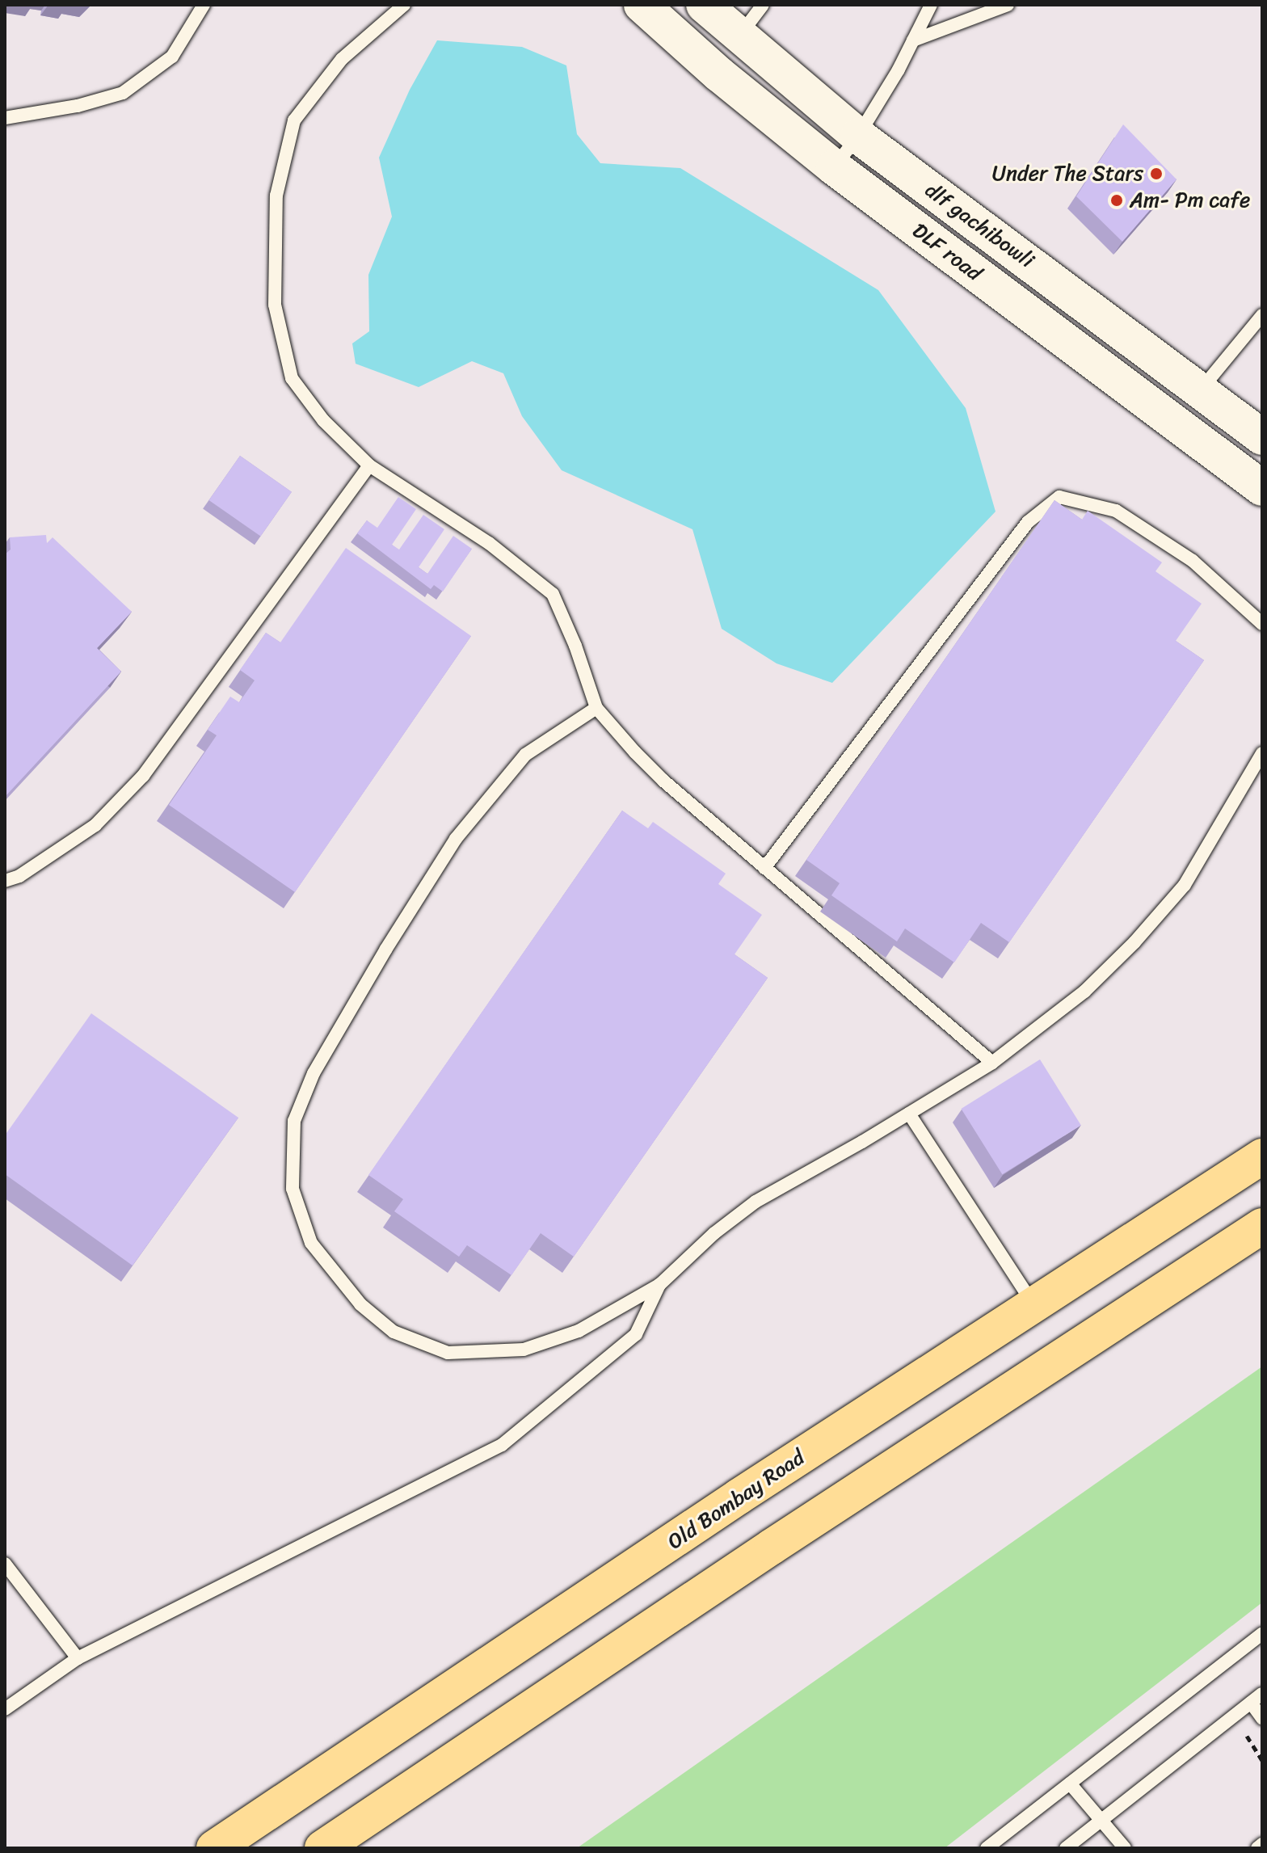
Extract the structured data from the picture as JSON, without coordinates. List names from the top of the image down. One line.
{"streets":{"main road":["dlf gachibowli","DLF road","Old Bombay Road"]},"places":["Under The Stars","Am- Pm cafe"]}
